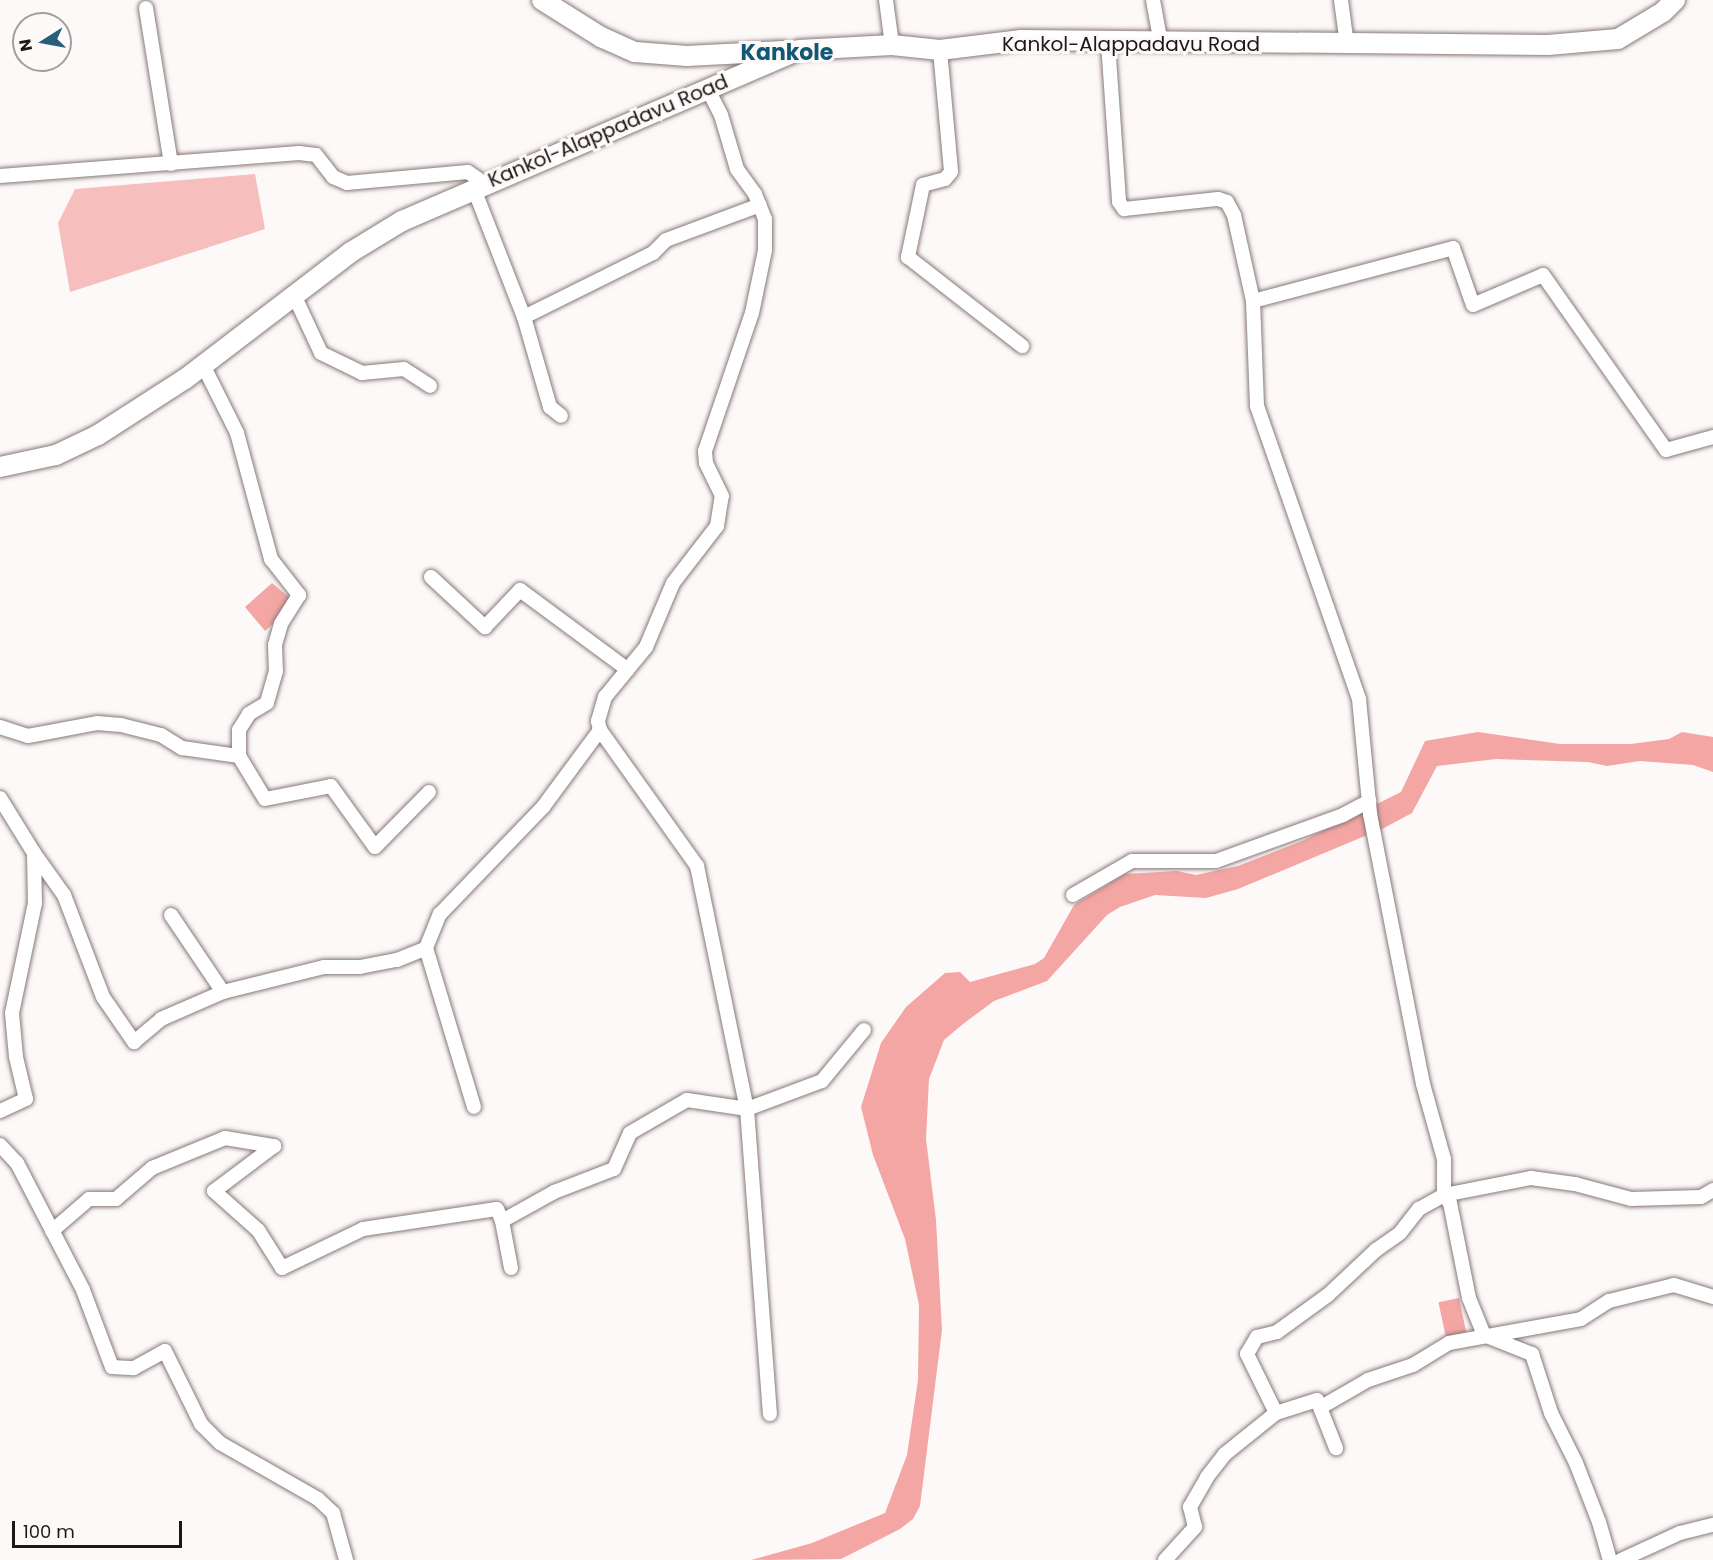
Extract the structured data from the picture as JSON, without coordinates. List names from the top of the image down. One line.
{"streets":{"main road":["Kankol-Alappadavu Road"]},"districts":["Kankole"],"scale_bar":"100 m","north":"left"}
